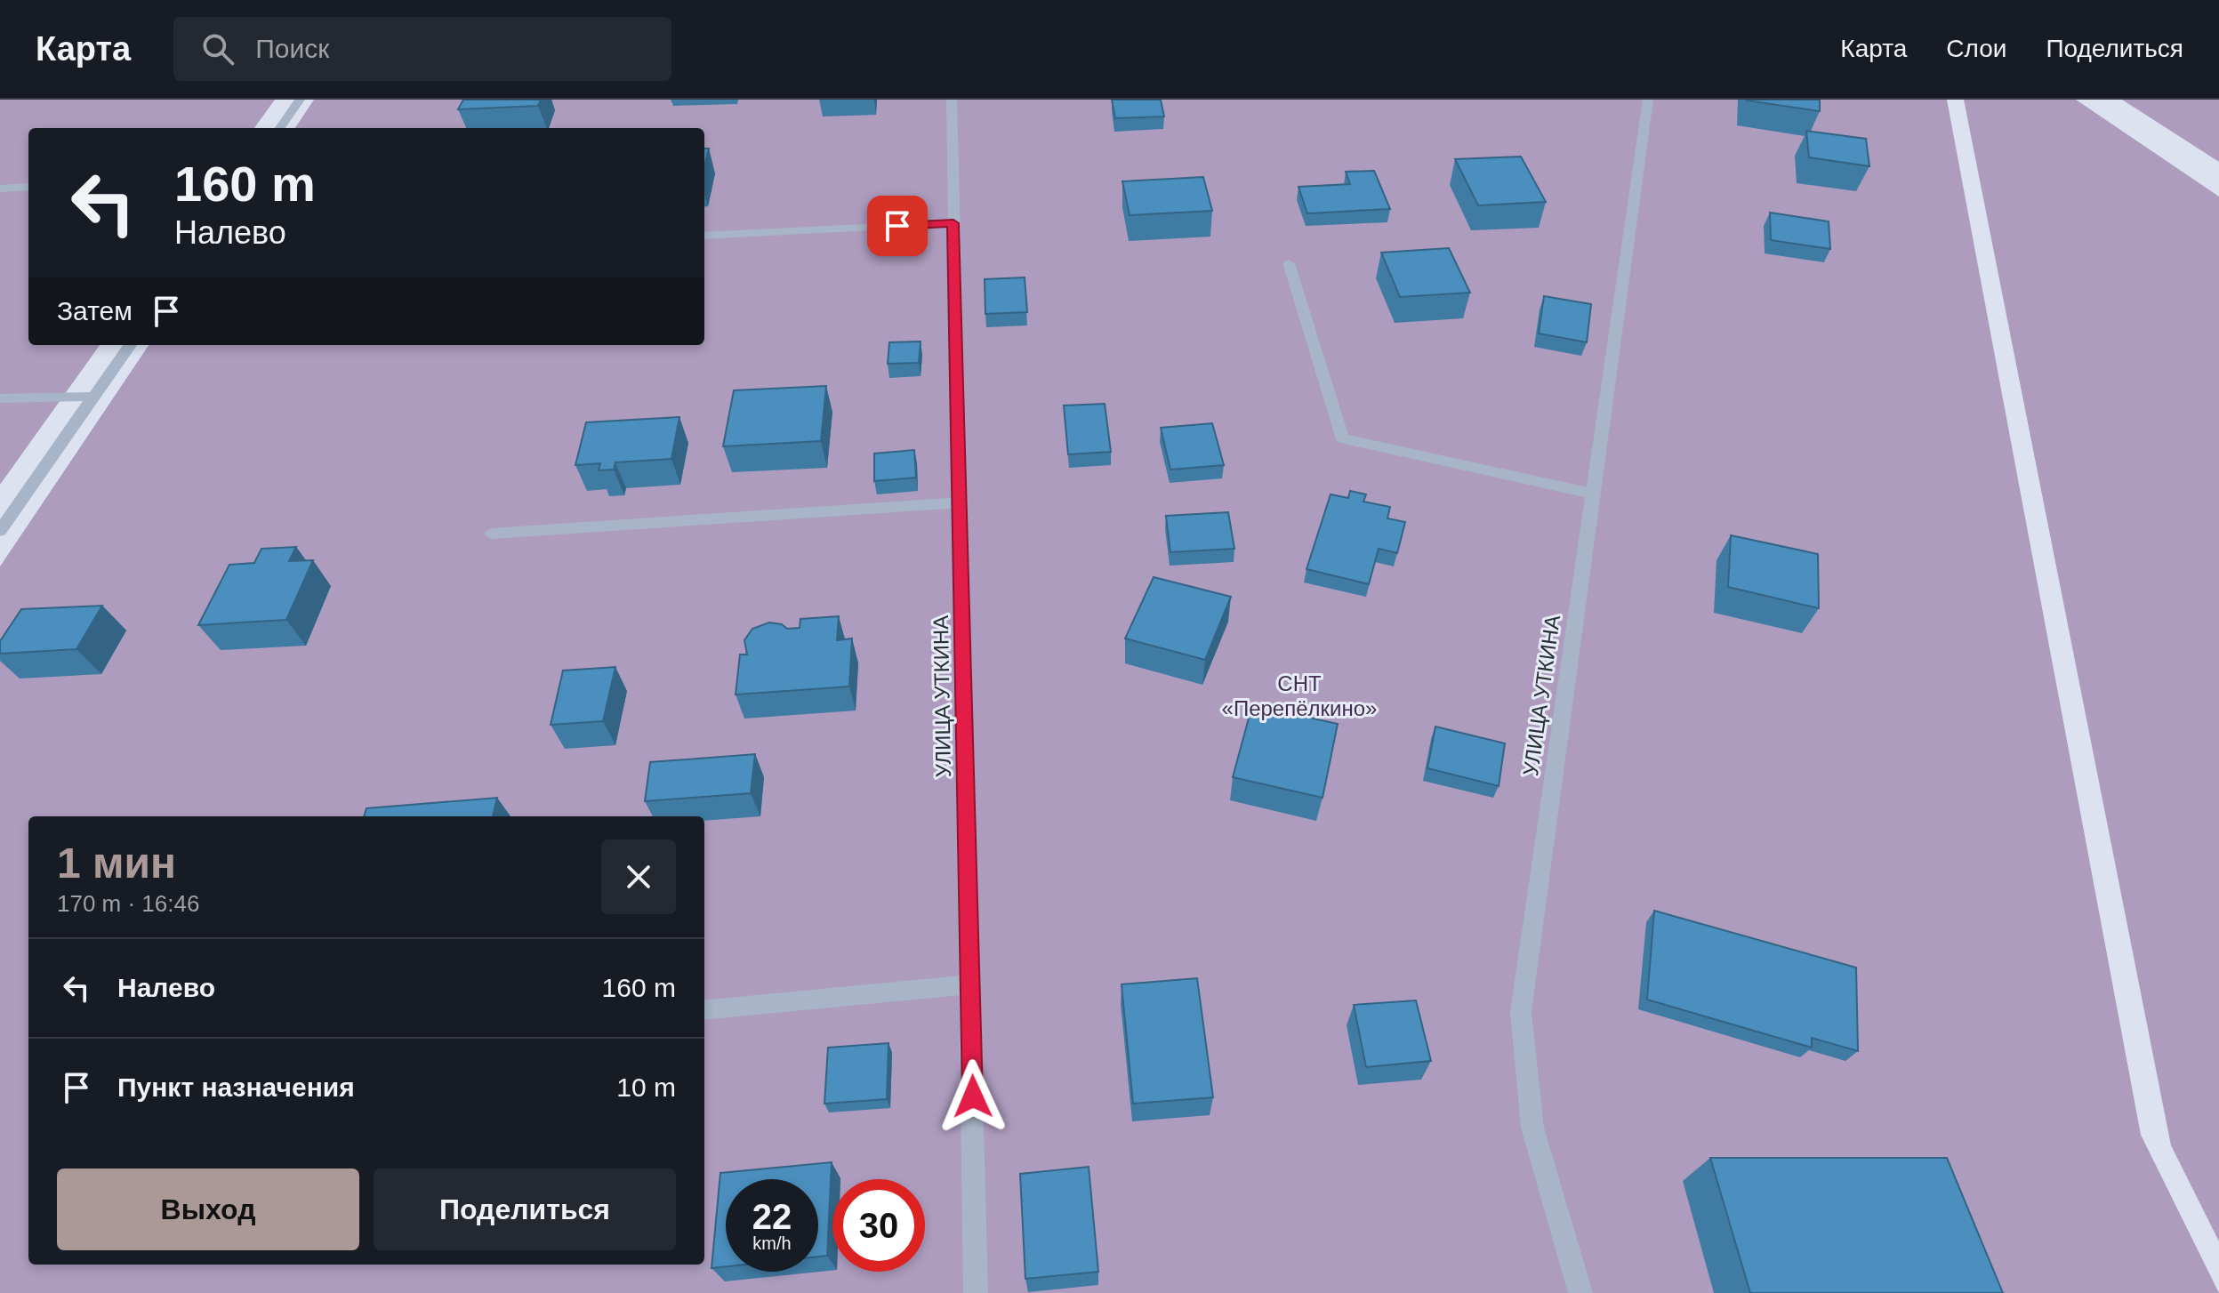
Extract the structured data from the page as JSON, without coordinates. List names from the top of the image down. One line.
{"streets":{"street":["УЛИЦА УТКИНА"]},"parks":["СНТ «Перепёлкино»"],"page":{"header":"Карта","search":"Поиск","nav":["Карта","Слои","Поделиться"],"turn":["160 m","Налево"],"then":"Затем","heading":["1 мин","170 m · 16:46"],"list":[{"name":"Налево","value":"160 m"},{"name":"Пункт назначения","value":"10 m"}],"buttons":["Выход","Поделиться"],"speed":"22 km/h","limit":"30"}}
